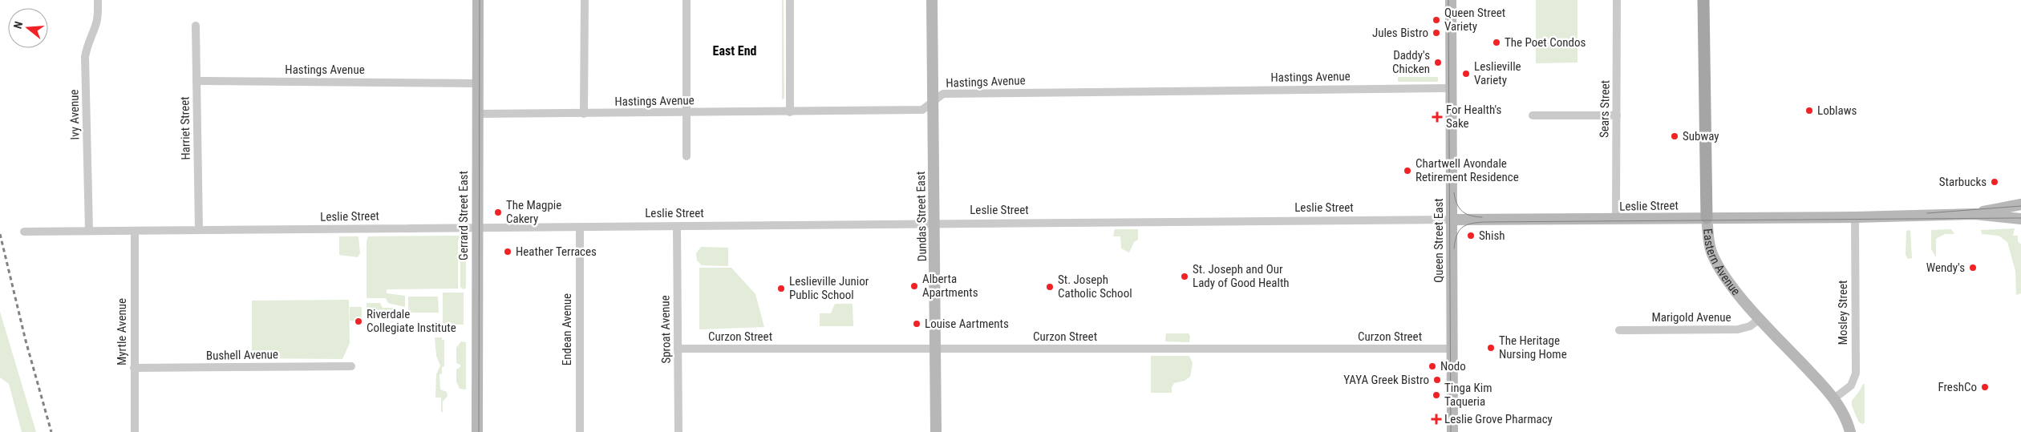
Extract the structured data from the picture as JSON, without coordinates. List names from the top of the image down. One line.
{"streets":{"main road":["Leslie Street","Gerrard Street East","Dundas Street East","Queen Street East","Eastern Avenue"],"street":["Hastings Avenue","Sears Street","Ivy Avenue","Harriet Street","Mosley Street","Marigold Avenue","Endean Avenue","Sproat Avenue","Myrtle Avenue","Curzon Street","Bushell Avenue"]},"crossings":[["Hastings Avenue","Harriet Street"],["Hastings Avenue","Gerrard Street East"],["Hastings Avenue","Dundas Street East"],["Hastings Avenue","Queen Street East"],["Sears Street","Leslie Street"],["Ivy Avenue","Leslie Street"],["Harriet Street","Leslie Street"],["Leslie Street","Gerrard Street East"],["Leslie Street","Dundas Street East"],["Leslie Street","Queen Street East"],["Leslie Street","Eastern Avenue"],["Leslie Street","Mosley Street"],["Leslie Street","Endean Avenue"],["Leslie Street","Sproat Avenue"],["Leslie Street","Myrtle Avenue"],["Dundas Street East","Curzon Street"],["Queen Street East","Curzon Street"],["Eastern Avenue","Mosley Street"],["Eastern Avenue","Marigold Avenue"],["Sproat Avenue","Curzon Street"],["Myrtle Avenue","Bushell Avenue"]],"districts":["East End"],"places":{"other":["Queen Street Variety","Jules Bistro","The Poet Condos","Daddy's Chicken","Leslieville Variety","Loblaws","Subway","Chartwell Avondale Retirement Residence","Starbucks","The Magpie Cakery","Shish","Heather Terraces","Wendy's","St. Joseph and Our Lady of Good Health","Alberta Apartments","St. Joseph Catholic School","Leslieville Junior Public School","Riverdale Collegiate Institute","Louise Aartments","The Heritage Nursing Home","Nodo","YAYA Greek Bistro","FreshCo","Tinga Kim Taqueria"],"health":["For Health's Sake","Leslie Grove Pharmacy"]},"north":"left"}
